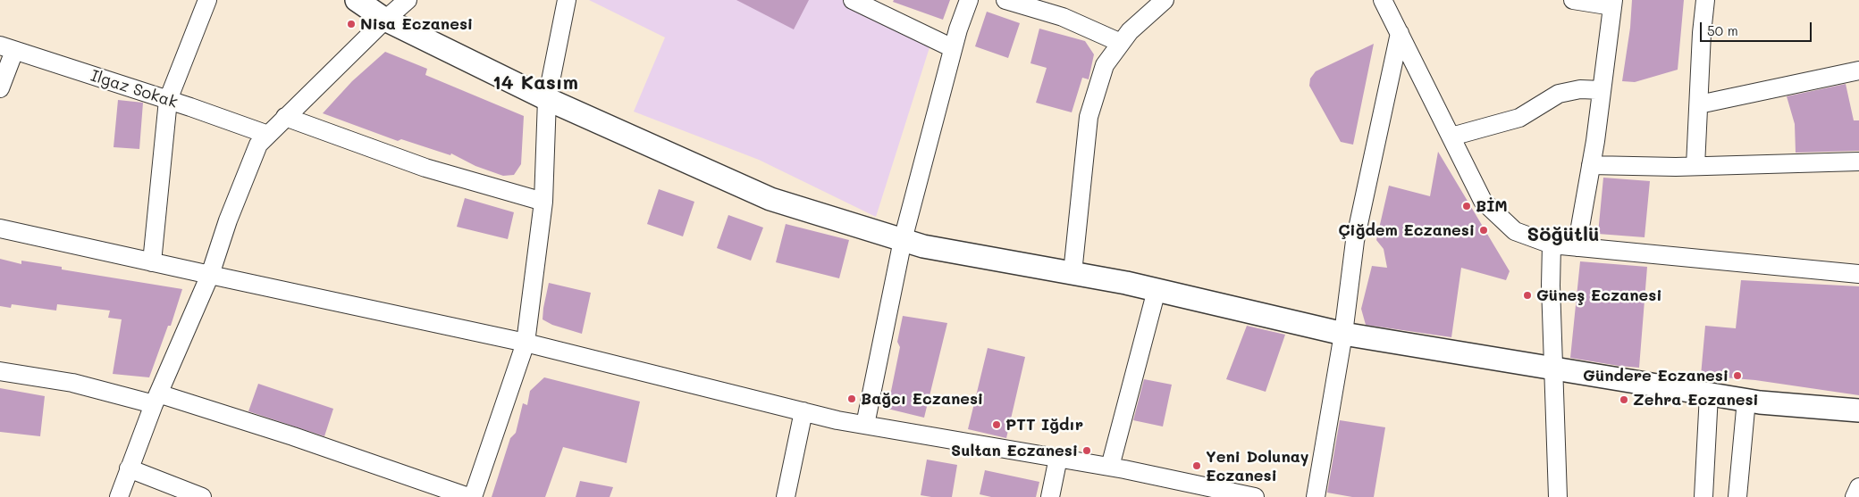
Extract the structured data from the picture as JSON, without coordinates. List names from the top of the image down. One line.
{"streets":{"street":["Ilgaz Sokak"]},"districts":["14 Kasım","Söğütlü"],"places":["Nisa Eczanesi","BİM","Çiğdem Eczanesi","Güneş Eczanesi","Gündere Eczanesi","Bağcı Eczanesi","Zehra Eczanesi","PTT Iğdır","Sultan Eczanesi","Yeni Dolunay Eczanesi"],"scale_bar":"50 m"}
